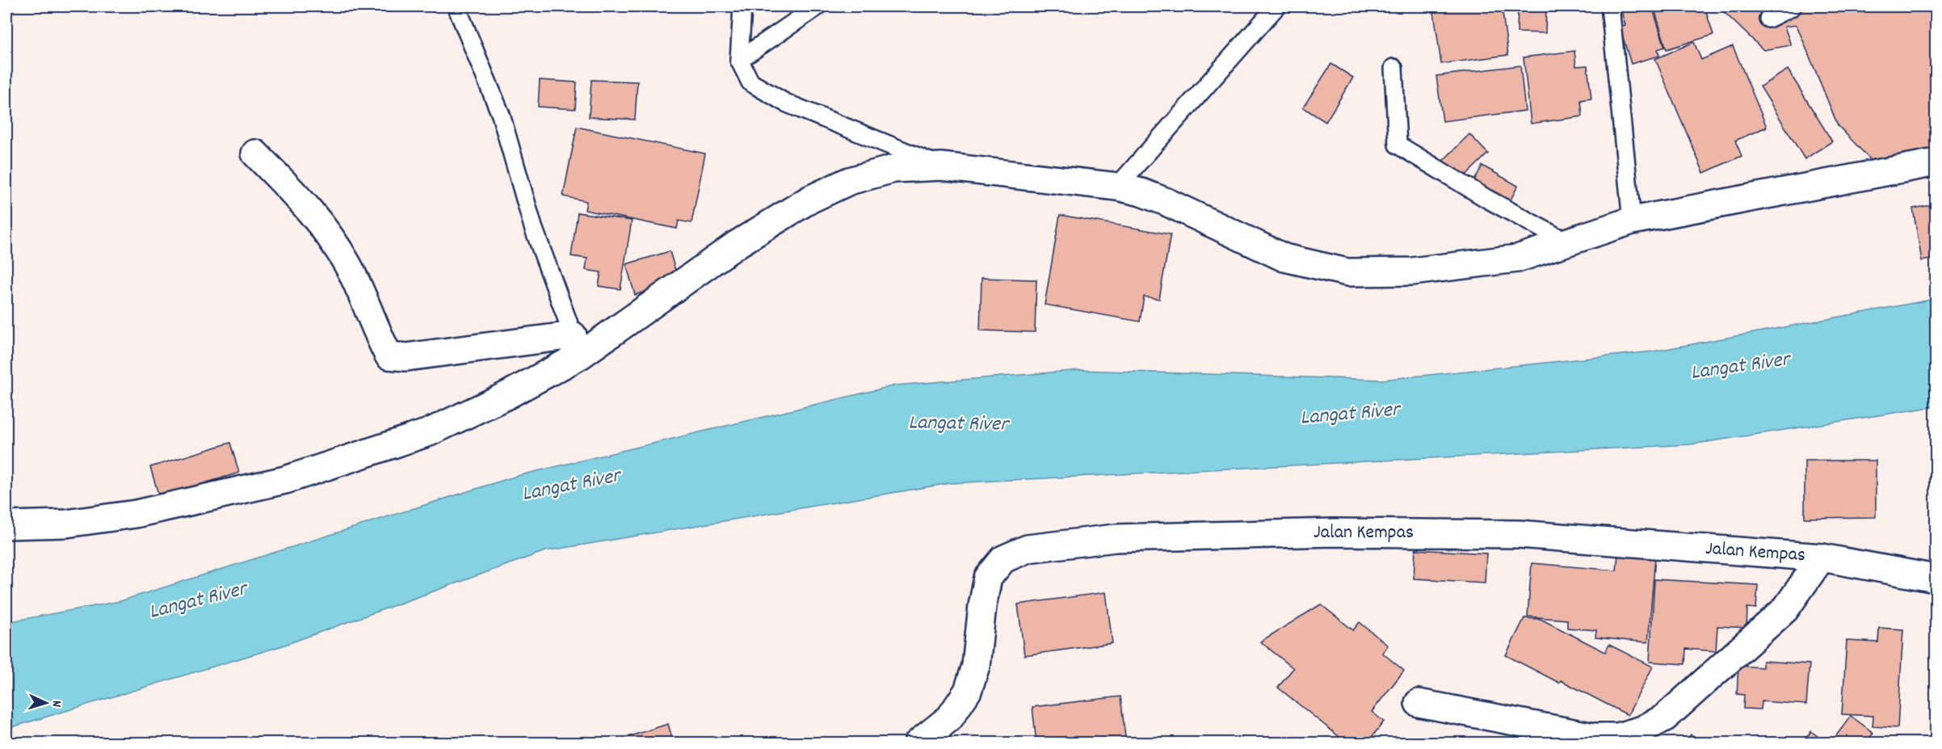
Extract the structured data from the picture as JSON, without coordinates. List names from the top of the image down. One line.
{"streets":{"street":["Jalan Kempas"]},"water":["Langat River"],"north":"right"}
